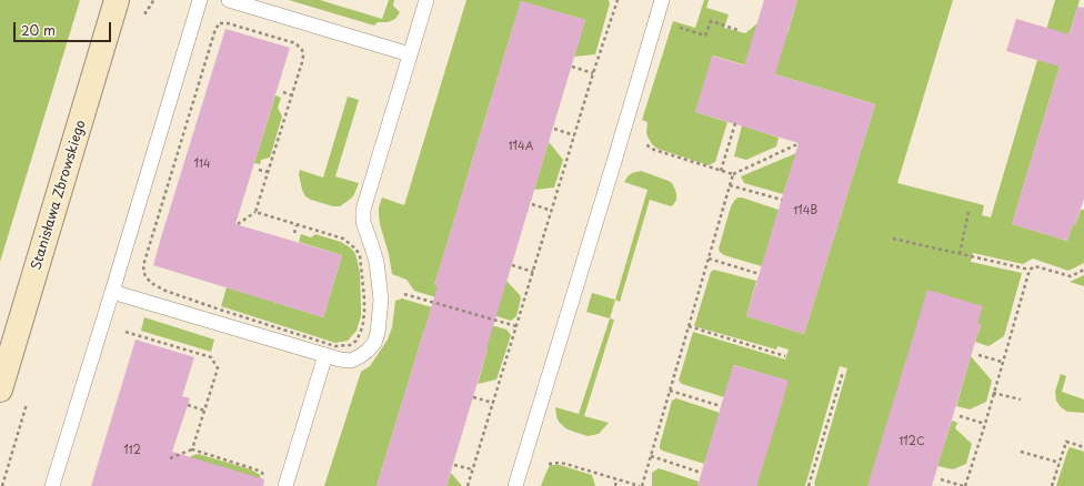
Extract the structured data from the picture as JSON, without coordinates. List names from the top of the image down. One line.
{"streets":{"main road":["Stanisława Zbrowskiego"]},"house_numbers":["114A","114","114B","112C","112"],"scale_bar":"20 m"}
